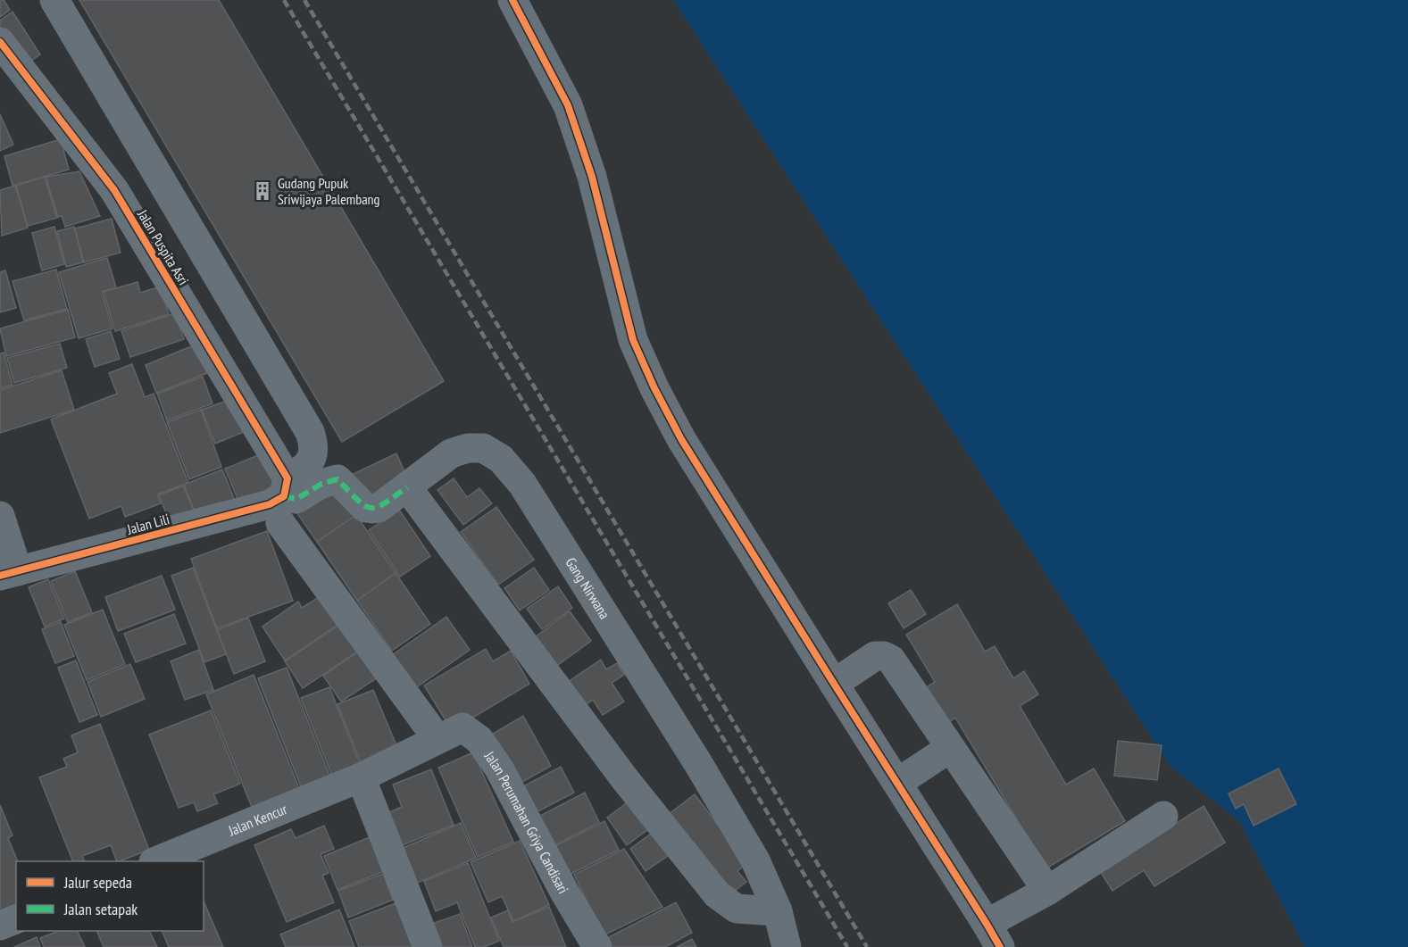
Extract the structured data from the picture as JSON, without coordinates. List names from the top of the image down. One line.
{"streets":{"street":["Jalan Puspita Asri","Jalan Lili","Gang Nirwana","Jalan Kencur","Jalan Perumahan Griya Candisari"]},"crossings":[["Jalan Puspita Asri","Jalan Lili"],["Jalan Puspita Asri","Gang Nirwana"],["Jalan Lili","Gang Nirwana"],["Jalan Kencur","Jalan Perumahan Griya Candisari"]],"places":{"building":["Gudang Pupuk Sriwijaya Palembang"]},"legend":["Jalur sepeda","Jalan setapak"]}
